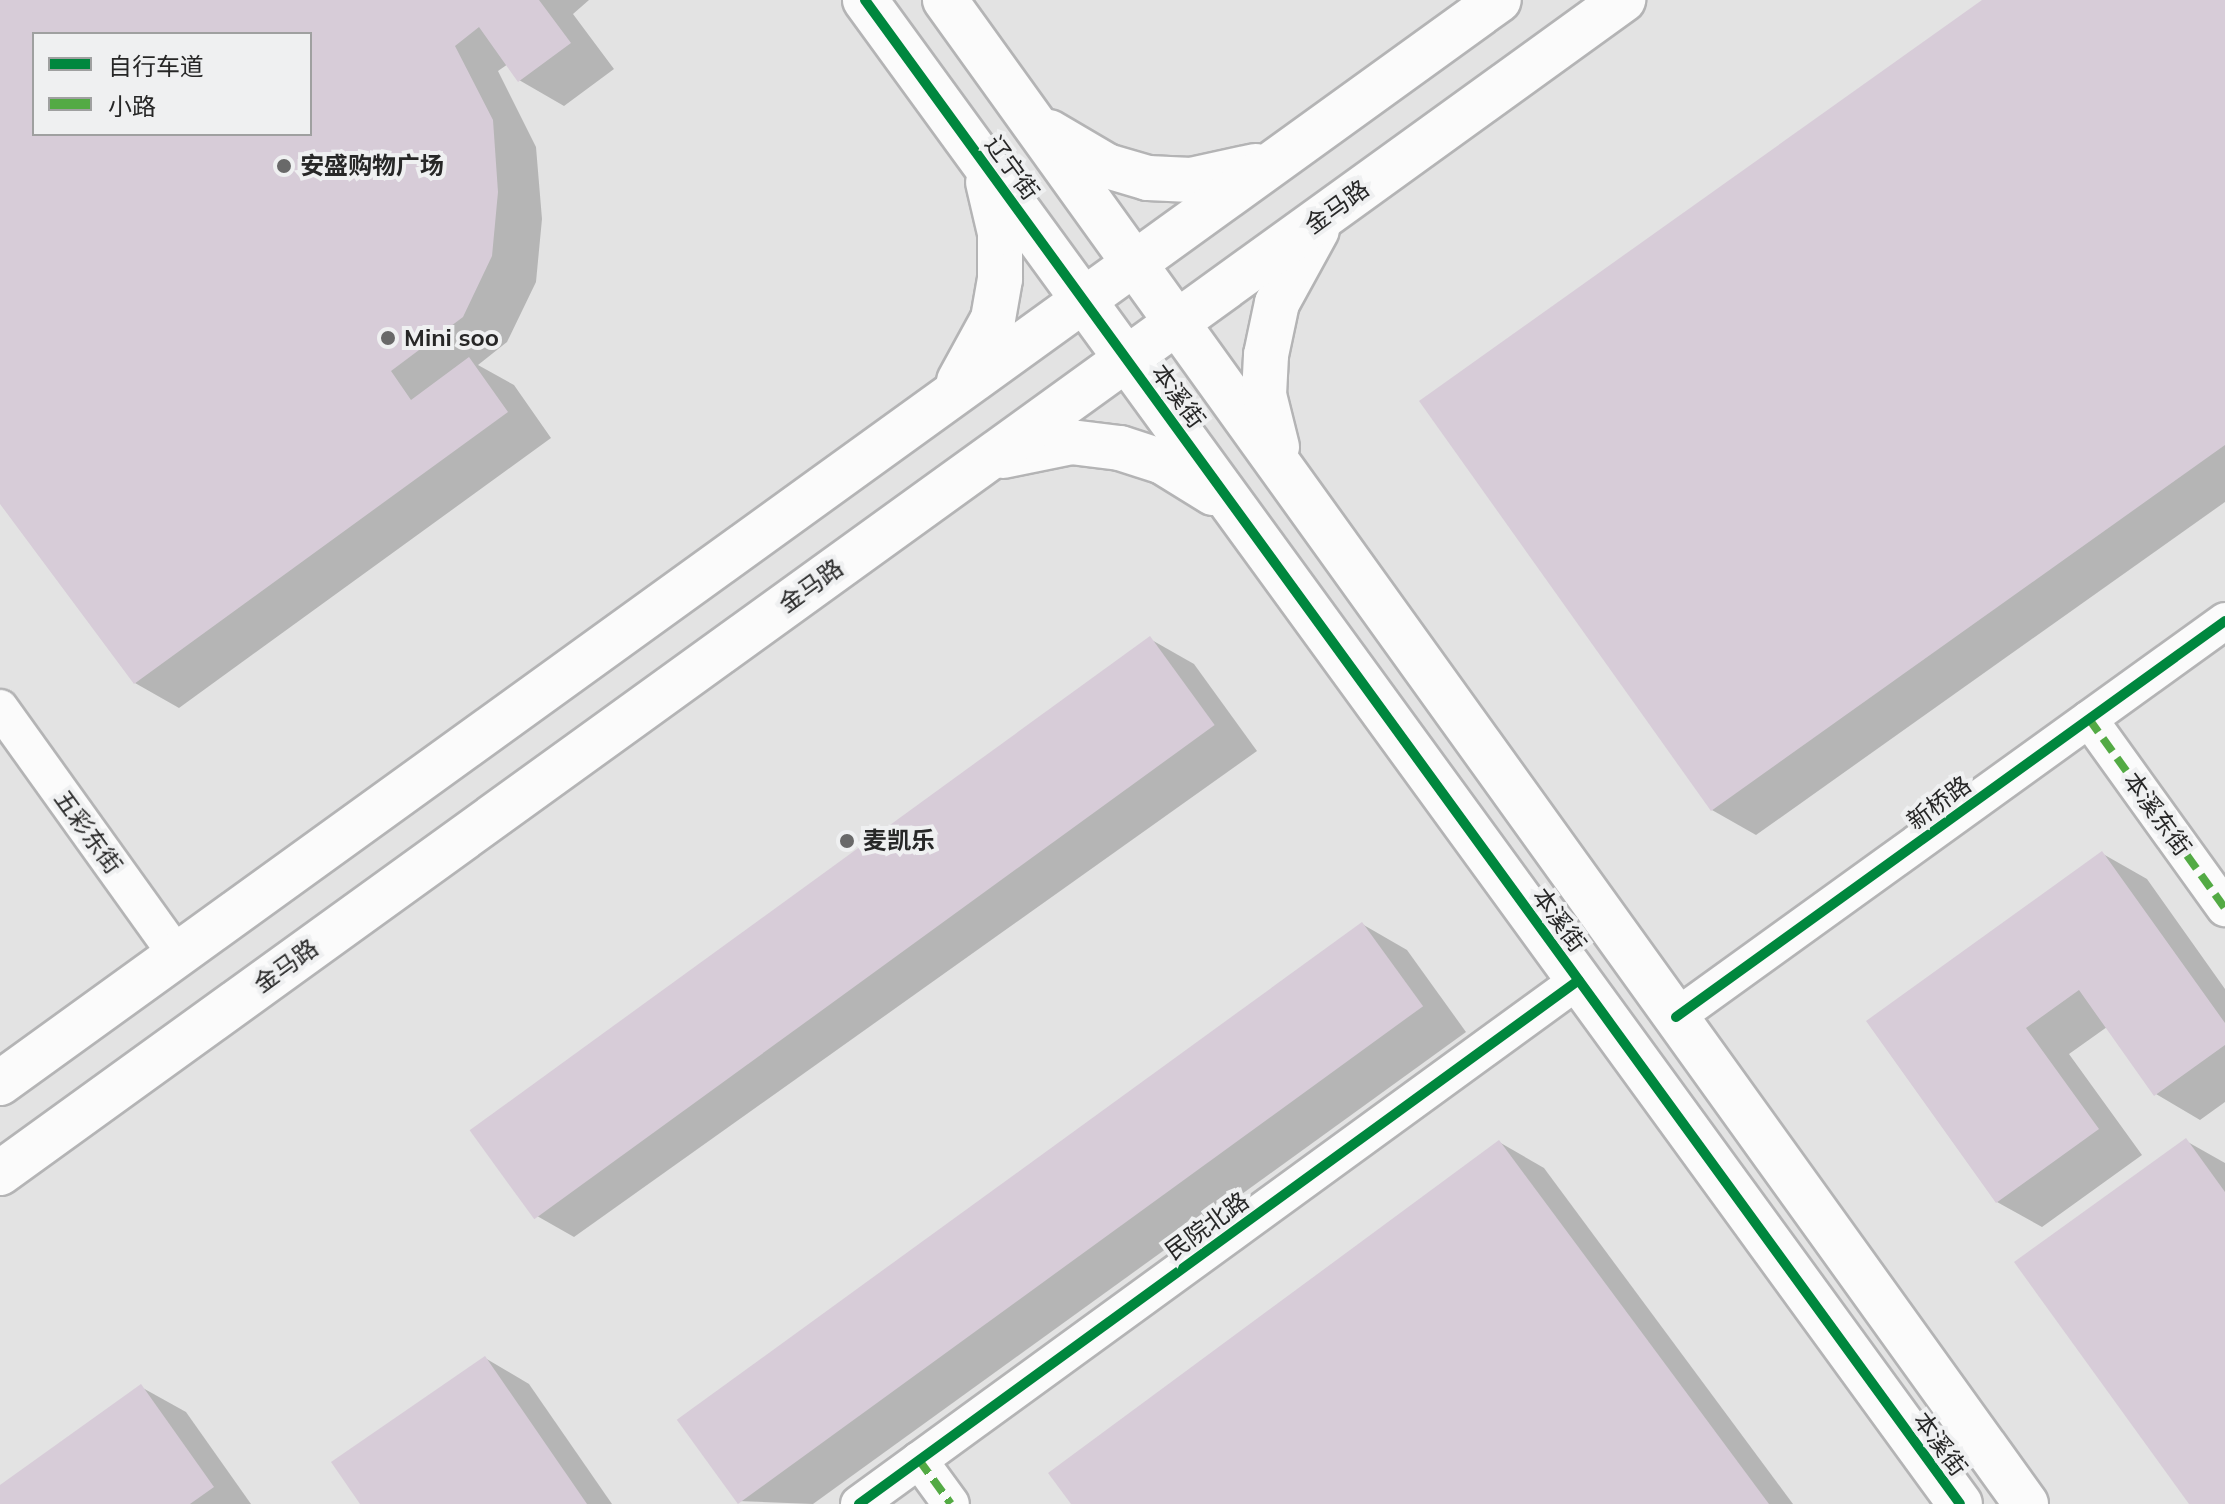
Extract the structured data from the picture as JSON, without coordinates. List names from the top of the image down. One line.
{"streets":{"main road":["辽宁街","金马路","本溪街"],"street":["新桥路","本溪东街","五彩东街","民院北路"]},"crossings":[["辽宁街","金马路"],["辽宁街","本溪街"],["金马路","本溪街"],["本溪街","新桥路"],["本溪街","民院北路"],["新桥路","本溪东街"]],"places":["安盛购物广场","Mini soo","麦凯乐"],"legend":["自行车道","小路"]}
